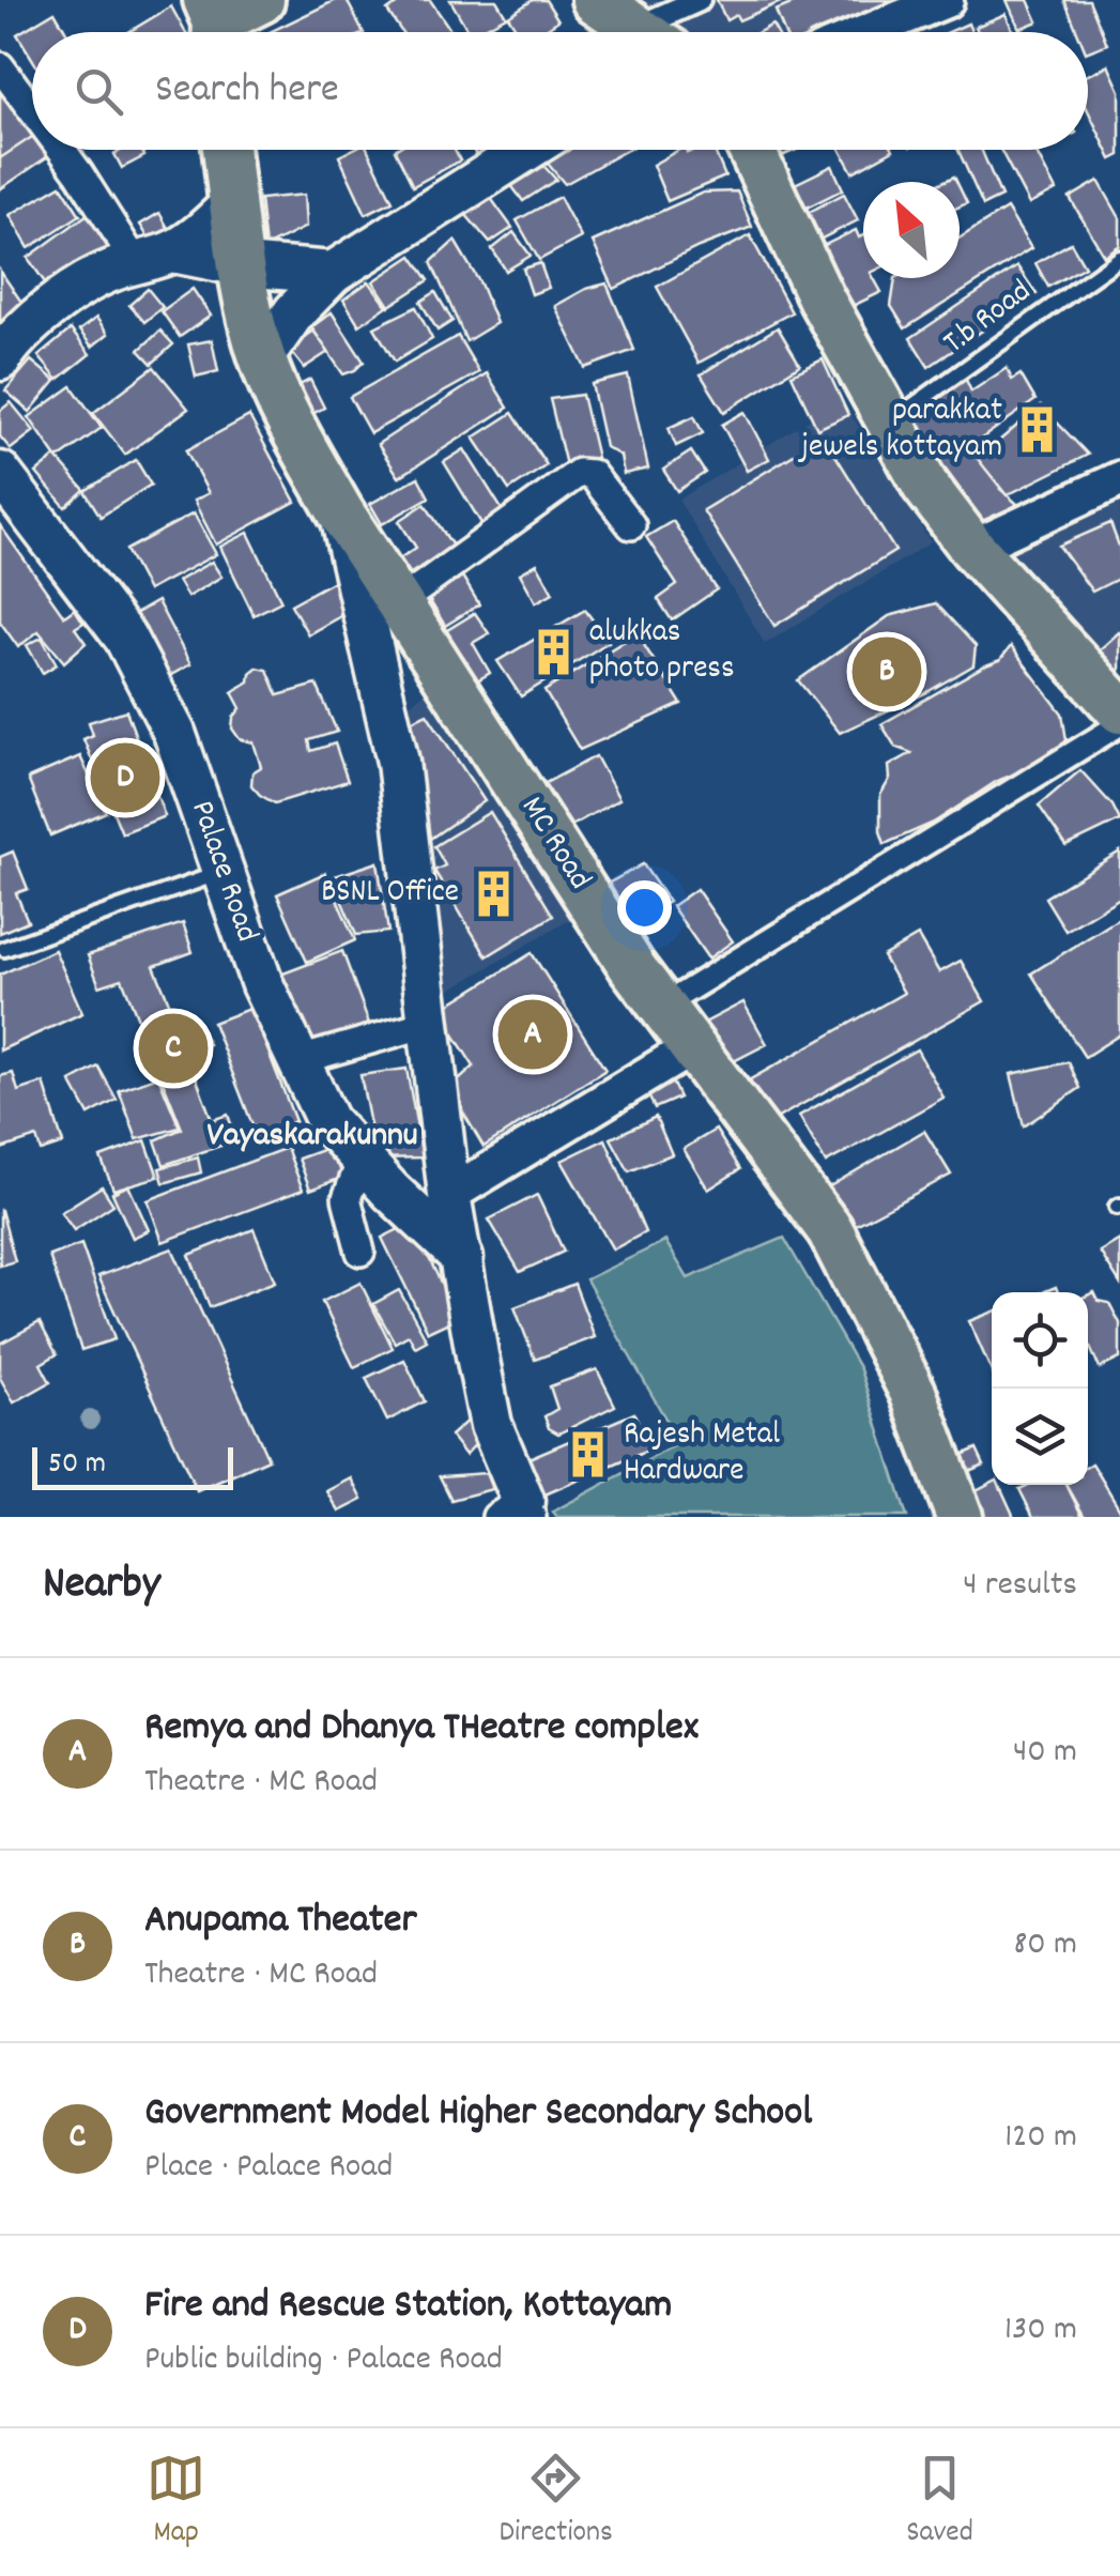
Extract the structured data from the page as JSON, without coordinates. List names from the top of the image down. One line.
{"streets":{"highway":["MC Road"],"main road":["Palace Road"],"lane":["T.b Road"]},"districts":["Vayaskarakunnu"],"places":{"building":["parakkat jewels kottayam","alukkas photo press","BSNL Office","Rajesh Metal Hardware"]},"scale_bar":"50 m","north":"top left","page":{"search":"Search here","pins":["B","D","A","C"],"scale":"50 m","heading":["Nearby","4 results"],"list":[{"mark":"A","name":"Remya and Dhanya THeatre complex","note":"Theatre · MC Road","value":"40 m"},{"mark":"B","name":"Anupama Theater","note":"Theatre · MC Road","value":"80 m"},{"mark":"C","name":"Government Model Higher Secondary School","note":"Place · Palace Road","value":"120 m"},{"mark":"D","name":"Fire and Rescue Station, Kottayam","note":"Public building · Palace Road","value":"130 m"}],"nav":["Map","Directions","Saved"]}}
